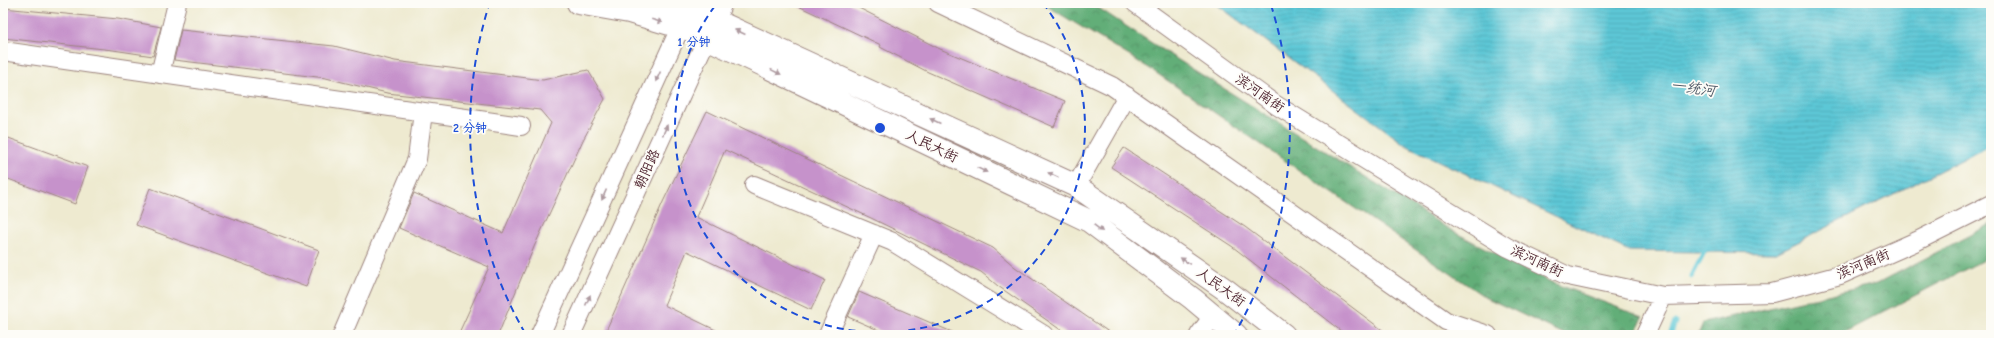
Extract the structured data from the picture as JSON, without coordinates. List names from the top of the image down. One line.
{"streets":{"street":["滨河南街","人民大街","朝阳路"]},"crossings":[["人民大街","朝阳路"]],"water":["一统河"],"rings":["1 分钟","2 分钟"]}
